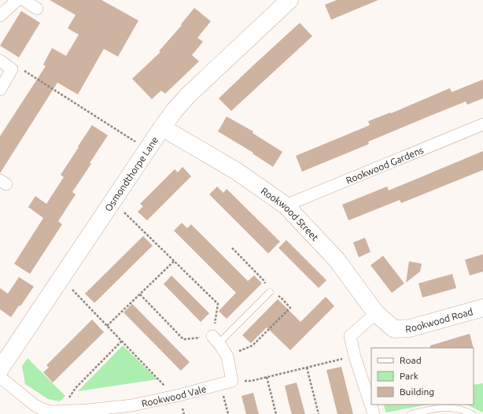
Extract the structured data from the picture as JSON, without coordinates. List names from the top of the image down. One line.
{"streets":{"street":["Rookwood Gardens","Osmondthorpe Lane","Rookwood Street","Rookwood Road","Rookwood Vale"]},"crossings":[["Rookwood Gardens","Rookwood Street"],["Osmondthorpe Lane","Rookwood Street"],["Rookwood Street","Rookwood Road"]],"legend":["Road","Park","Building"]}
